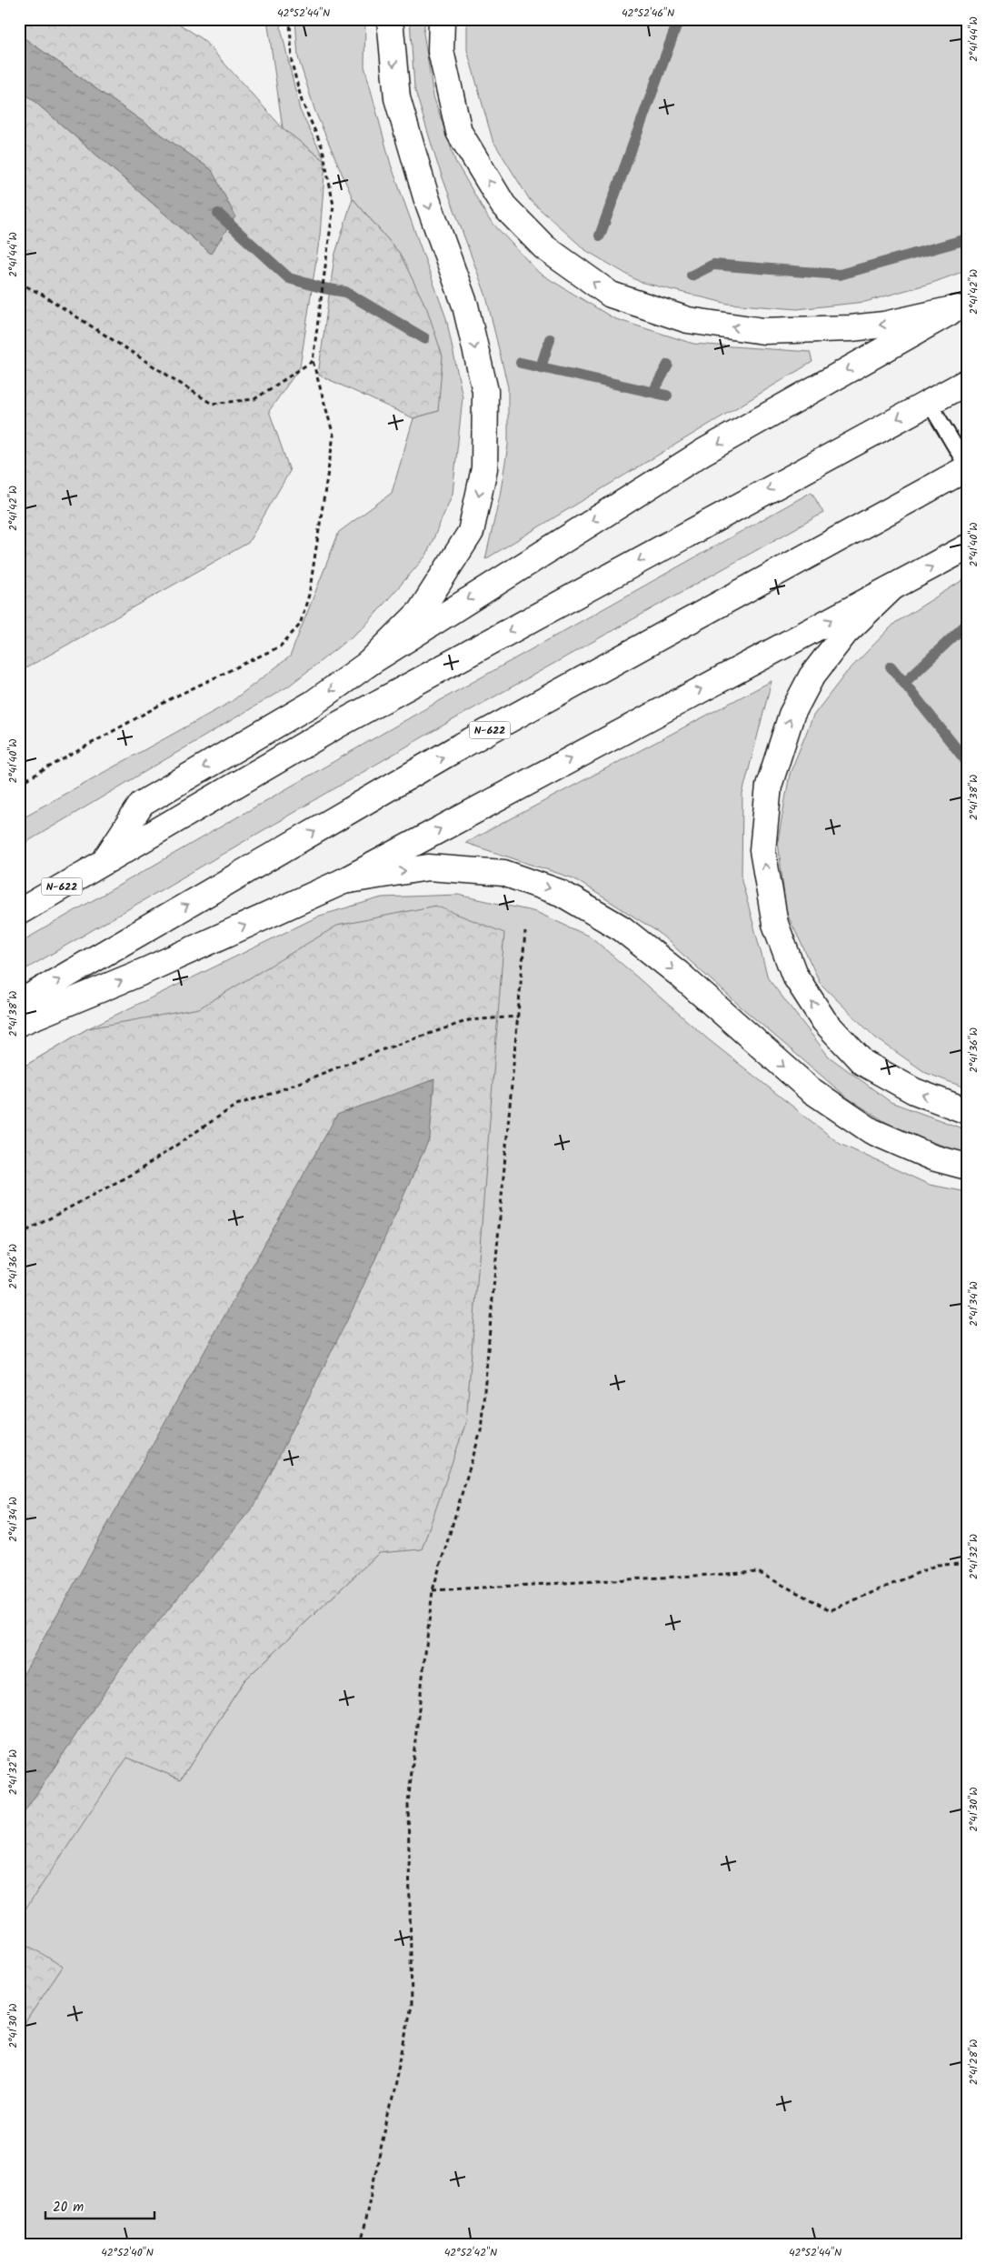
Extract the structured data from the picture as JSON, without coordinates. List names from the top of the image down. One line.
{"streets":{"highway":["N-622"]},"scale_bar":"20 m","coordinates":["42°52'44\"N","42°52'46\"N","2°41'44\"W","2°41'42\"W","2°41'40\"W","2°41'38\"W","2°41'36\"W","2°41'34\"W","2°41'32\"W","2°41'30\"W","2°41'28\"W","42°52'40\"N","42°52'42\"N"]}
